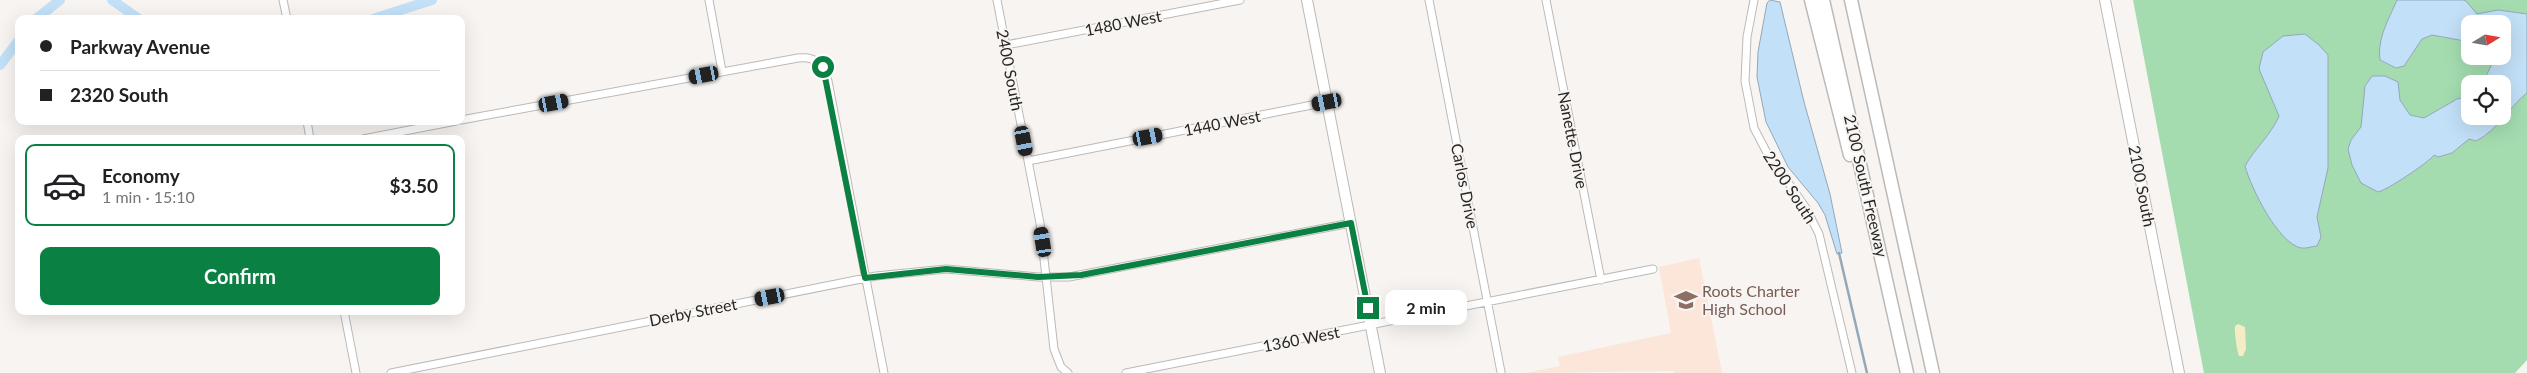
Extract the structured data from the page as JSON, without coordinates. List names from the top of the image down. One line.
{"streets":{"highway":["2100 South Freeway"],"street":["1480 West","2400 South","1440 West","Nanette Drive","Carlos Drive","2100 South","2200 South","Derby Street","1360 West"]},"crossings":[["1480 West","2400 South"],["2400 South","1440 West"],["2400 South","Derby Street"],["Nanette Drive","1360 West"],["Carlos Drive","1360 West"]],"places":{"school or university":["Roots Charter High School"]},"north":"right","page":{"banner":["Parkway Avenue","2320 South"],"list":[{"name":"Economy","note":"1 min · 15:10","value":"$3.50"}],"buttons":"Confirm","bubble":"2 min"}}
